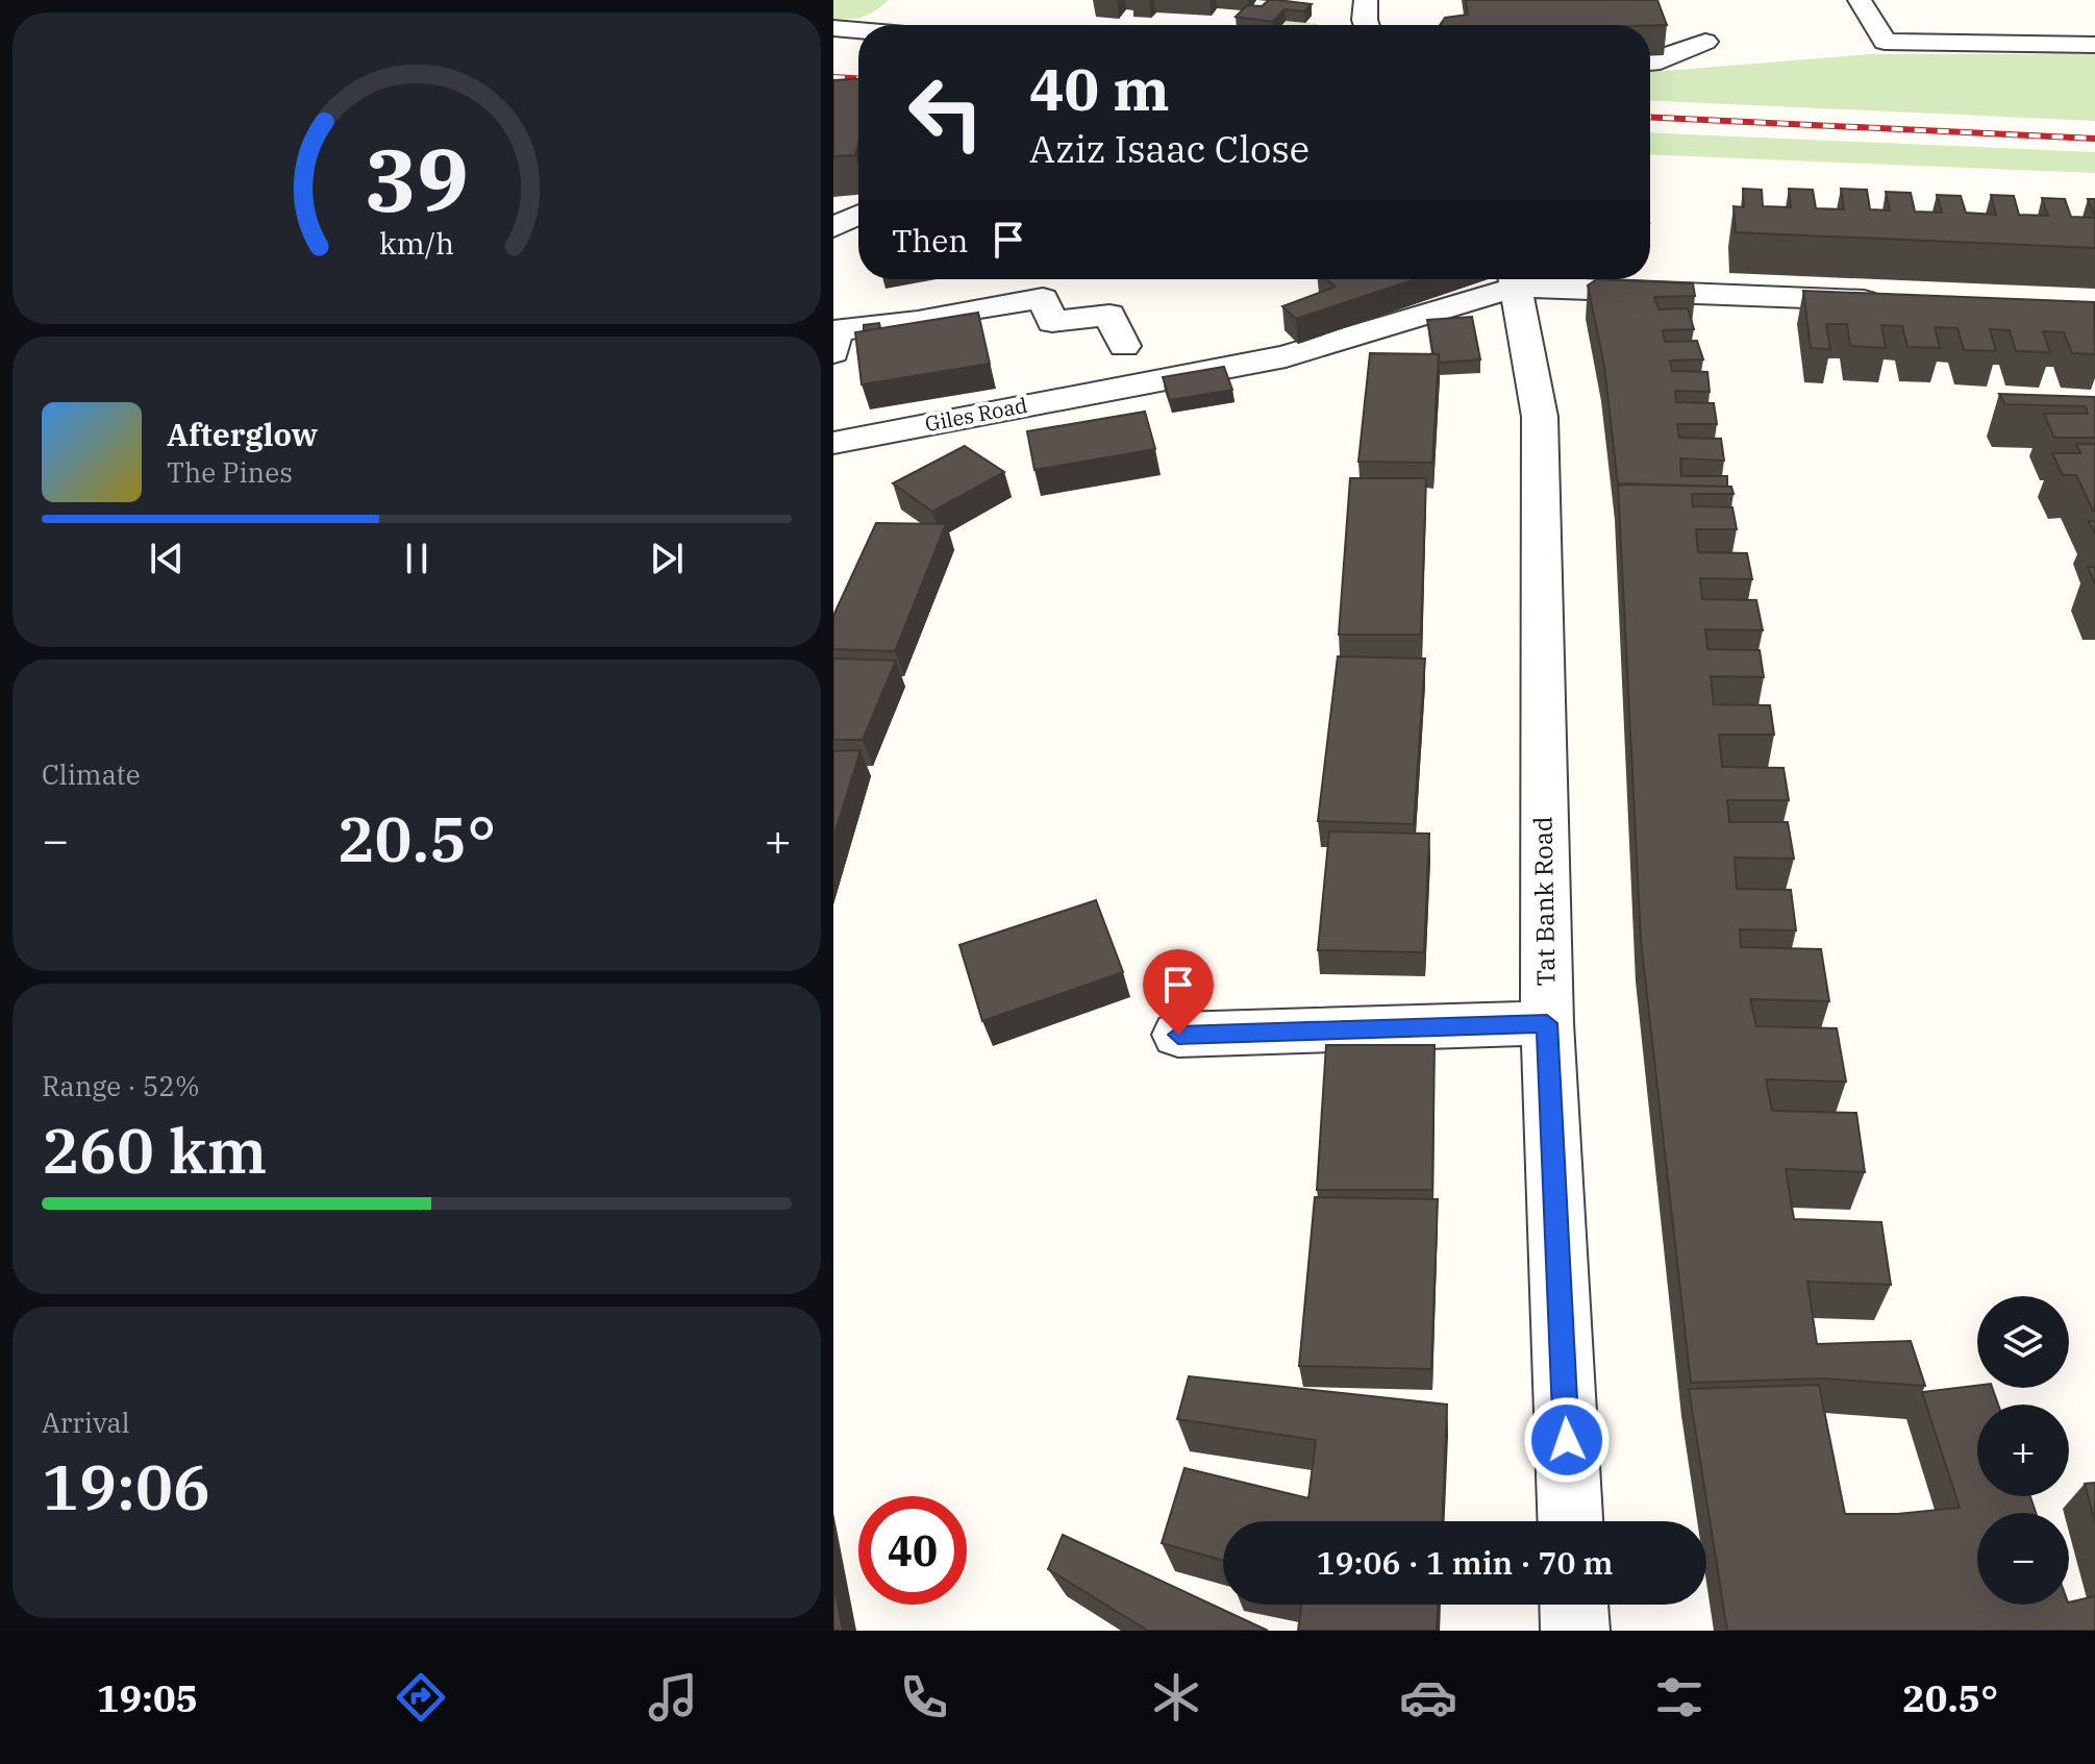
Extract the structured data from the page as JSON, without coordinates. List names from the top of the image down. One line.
{"streets":{"street":["Giles Road","Tat Bank Road"]},"page":{"turn":["40 m","Aziz Isaac Close"],"then":"Then","song":["Afterglow","The Pines"],"tile":["Climate",["Range · 52%","260 km"],["Arrival","19:06"]],"heat":["−","20.5°","+"],"map_buttons":["+","−"],"limit":"40","trip":"19:06 · 1 min · 70 m","tabs":["19:05","20.5°"],"gauge":["39","km/h"]}}
